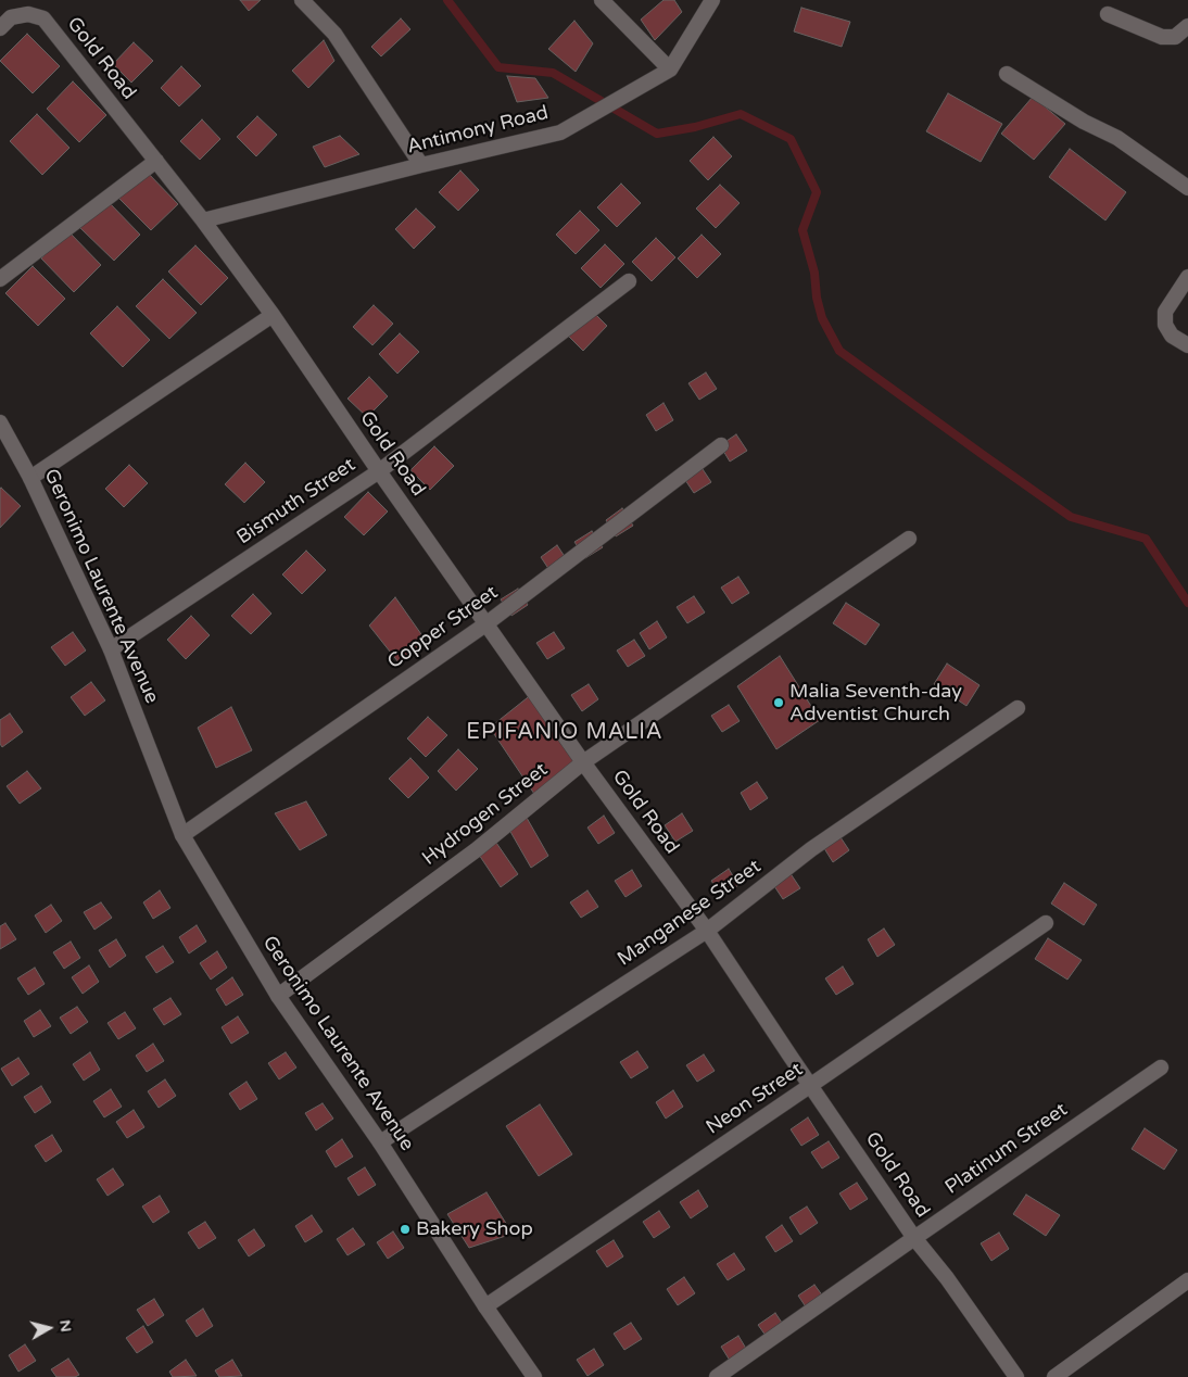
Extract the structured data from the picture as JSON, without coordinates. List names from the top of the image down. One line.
{"streets":{"street":["Gold Road","Antimony Road","Bismuth Street","Geronimo Laurente Avenue","Copper Street","Hydrogen Street","Manganese Street","Neon Street","Platinum Street"]},"crossings":[["Gold Road","Antimony Road"],["Gold Road","Bismuth Street"],["Gold Road","Copper Street"],["Gold Road","Hydrogen Street"],["Gold Road","Manganese Street"],["Gold Road","Neon Street"],["Gold Road","Platinum Street"],["Bismuth Street","Geronimo Laurente Avenue"],["Geronimo Laurente Avenue","Copper Street"],["Geronimo Laurente Avenue","Hydrogen Street"],["Geronimo Laurente Avenue","Manganese Street"],["Geronimo Laurente Avenue","Neon Street"]],"districts":["EPIFANIO MALIA"],"places":["Malia Seventh-day Adventist Church","Bakery Shop"],"north":"right"}
